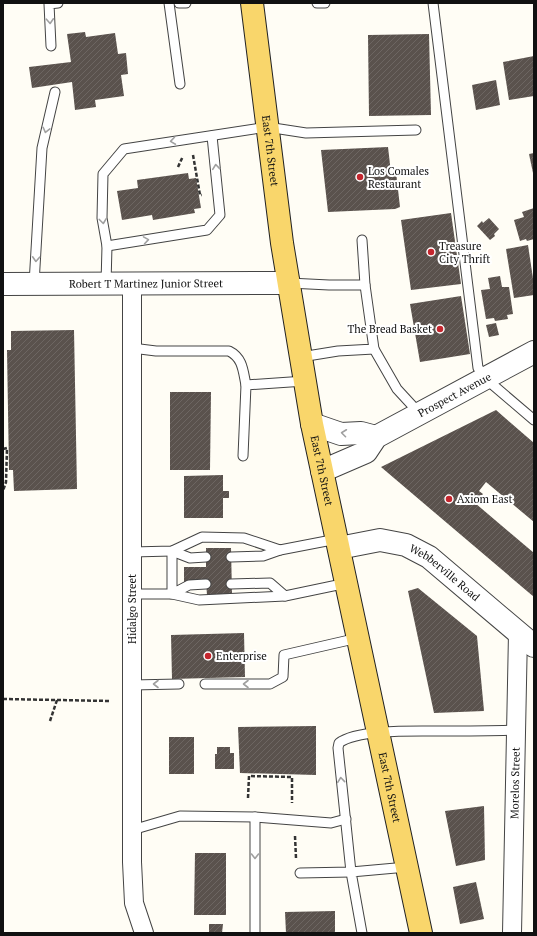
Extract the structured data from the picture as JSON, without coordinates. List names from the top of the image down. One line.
{"streets":{"main road":["East 7th Street"],"street":["Robert T Martinez Junior Street","Prospect Avenue","Webberville Road","Hidalgo Street","Morelos Street"]},"crossings":[["East 7th Street","Robert T Martinez Junior Street"],["East 7th Street","Prospect Avenue"],["East 7th Street","Webberville Road"],["Robert T Martinez Junior Street","Hidalgo Street"],["Webberville Road","Morelos Street"]],"places":["Los Comales Restaurant","Treasure City Thrift","The Bread Basket","Axiom East","Enterprise"]}
